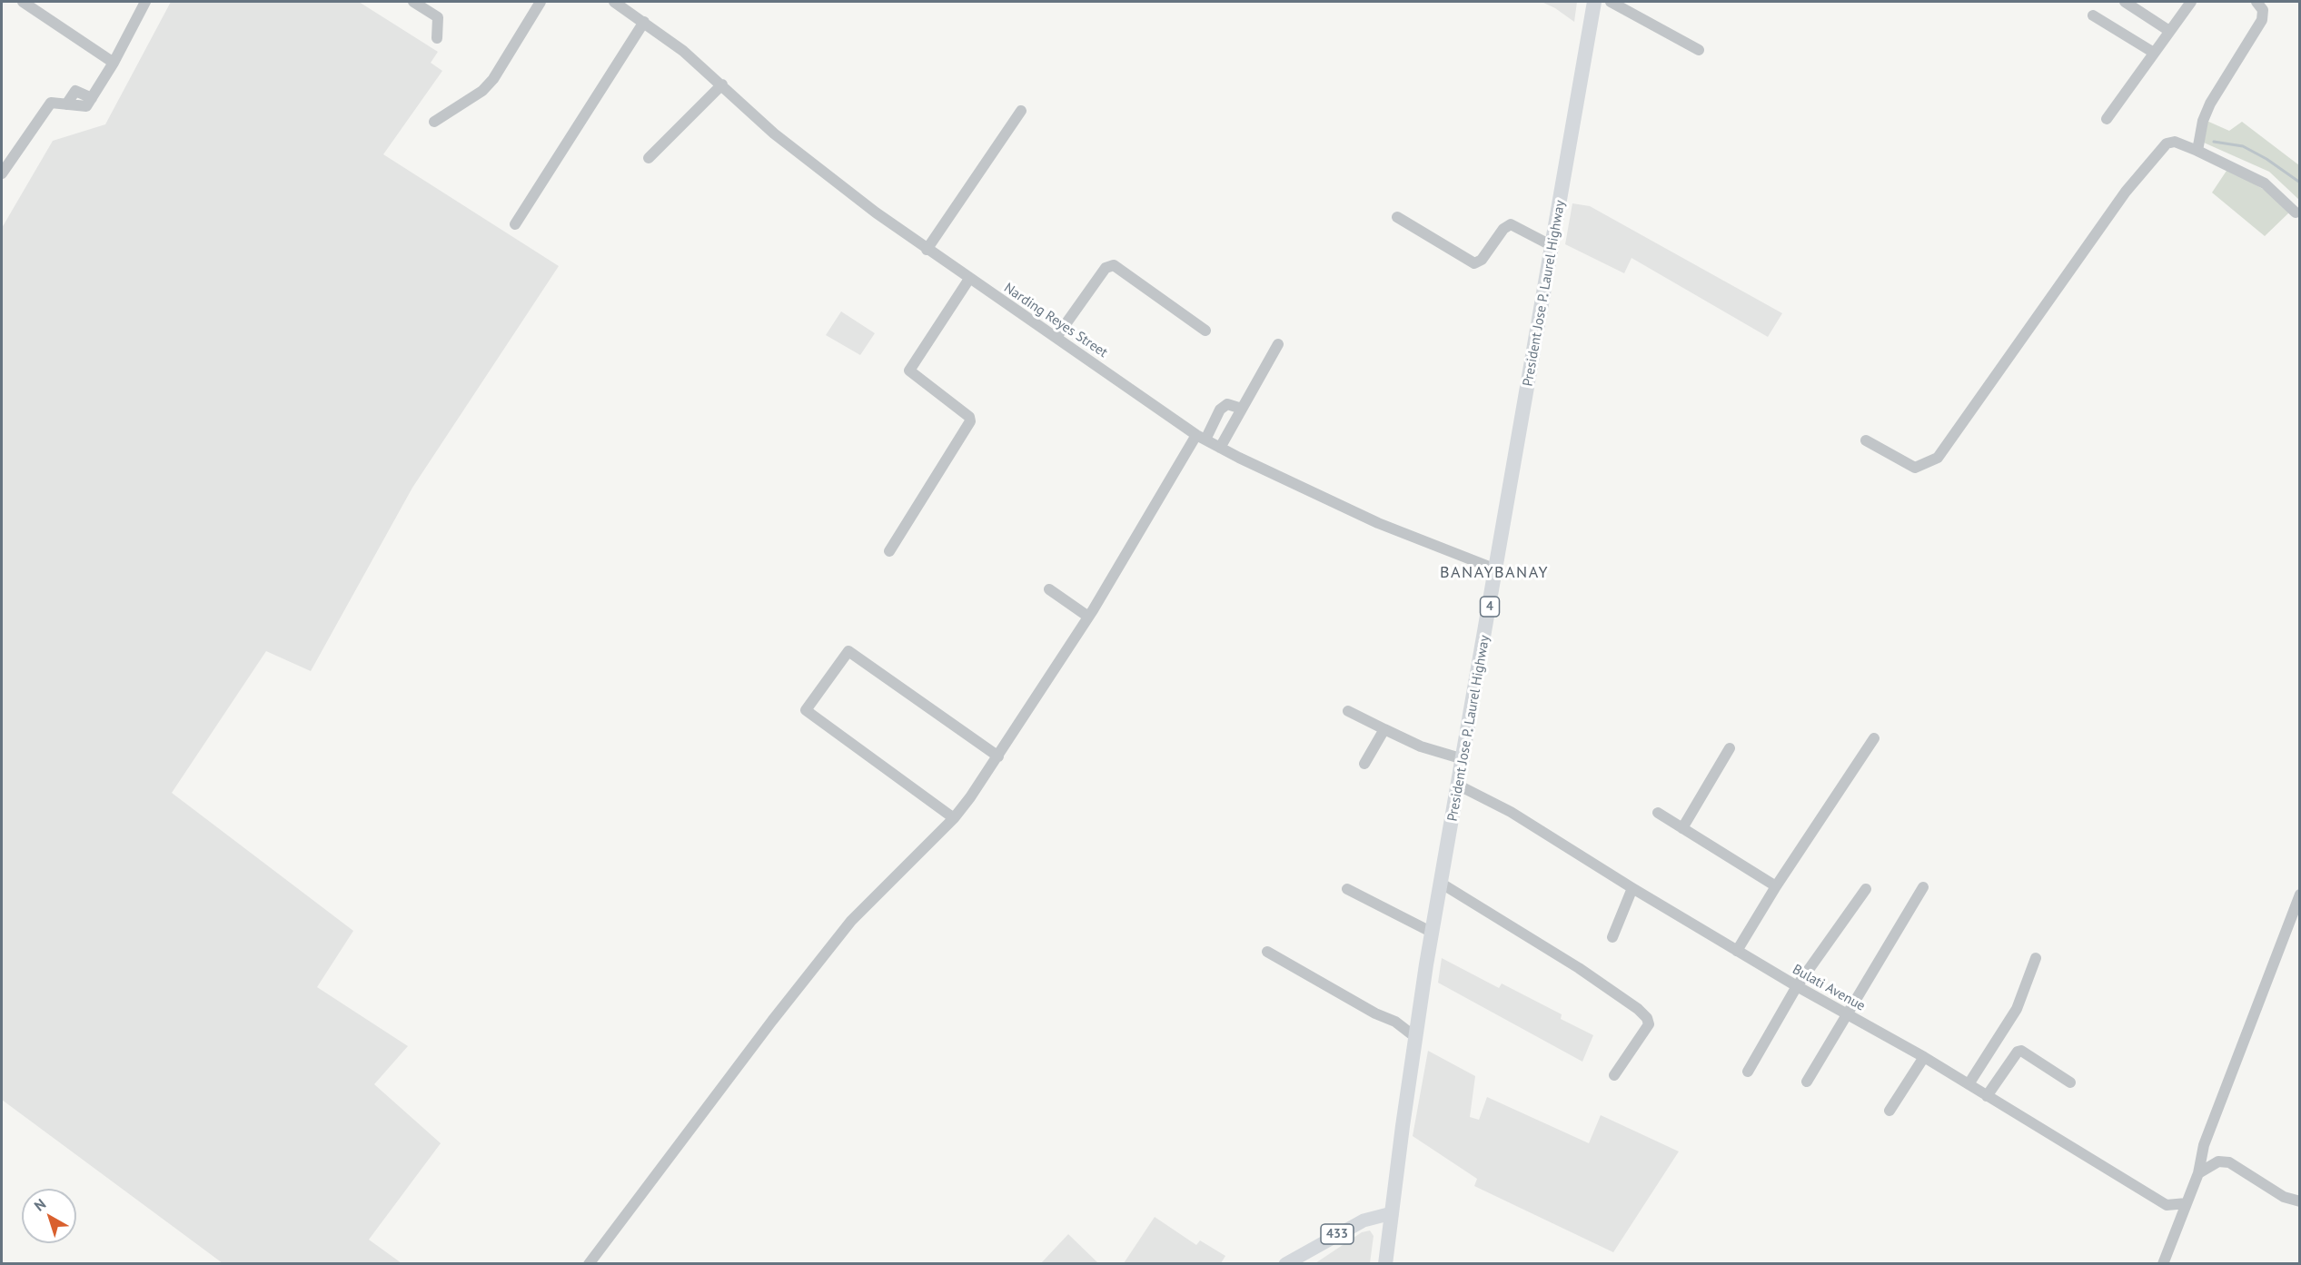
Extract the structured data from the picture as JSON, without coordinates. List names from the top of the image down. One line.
{"streets":{"highway":["President Jose P. Laurel Highway","4"],"main road":["433"],"street":["Narding Reyes Street","Bulati Avenue"]},"crossings":[["President Jose P. Laurel Highway","Narding Reyes Street"],["President Jose P. Laurel Highway","Bulati Avenue"],["President Jose P. Laurel Highway","433"]],"districts":["BANAYBANAY"],"north":"top left"}
